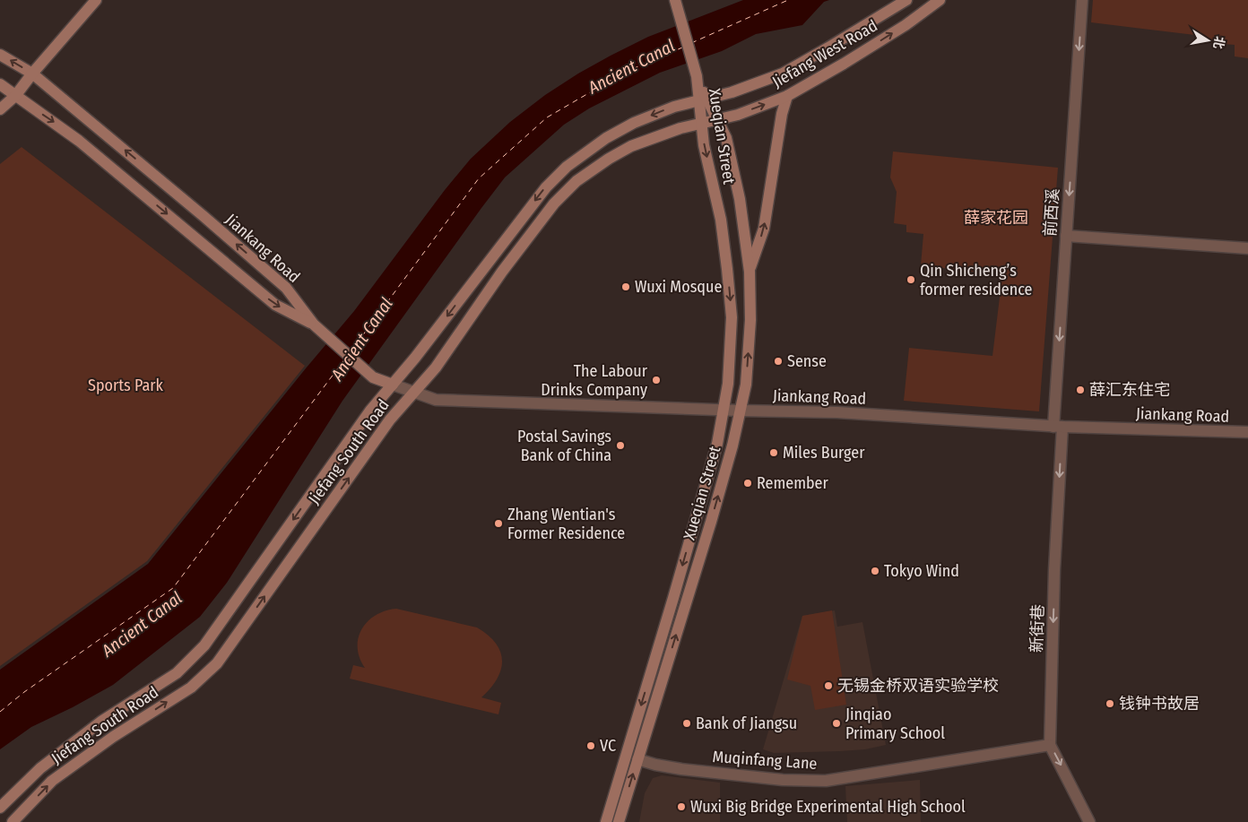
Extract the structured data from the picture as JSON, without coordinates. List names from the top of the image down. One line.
{"streets":{"main road":["Jiefang West Road","Xueqian Street","Jiankang Road","Jiefang South Road"],"street":["前西溪","新街巷","Muqinfang Lane"]},"crossings":[["Jiefang West Road","Xueqian Street"],["Jiefang West Road","Jiefang South Road"],["Xueqian Street","Jiankang Road"],["Xueqian Street","Jiefang South Road"],["Xueqian Street","Muqinfang Lane"],["前西溪","Jiankang Road"],["前西溪","新街巷"],["Jiankang Road","Jiefang South Road"],["Jiankang Road","新街巷"],["新街巷","Muqinfang Lane"]],"one_way":["前西溪","新街巷"],"water":["Ancient Canal"],"parks":["薛家花园","Sports Park"],"places":["Qin Shicheng’s former residence","Wuxi Mosque","Sense","The Labour Drinks Company","薛汇东住宅","Postal Savings Bank of China","Miles Burger","Remember","Zhang Wentian's Former Residence","Tokyo Wind","无锡金桥双语实验学校","钱钟书故居","Bank of Jiangsu","Jinqiao Primary School","VC","Wuxi Big Bridge Experimental High School"],"north":"right"}
